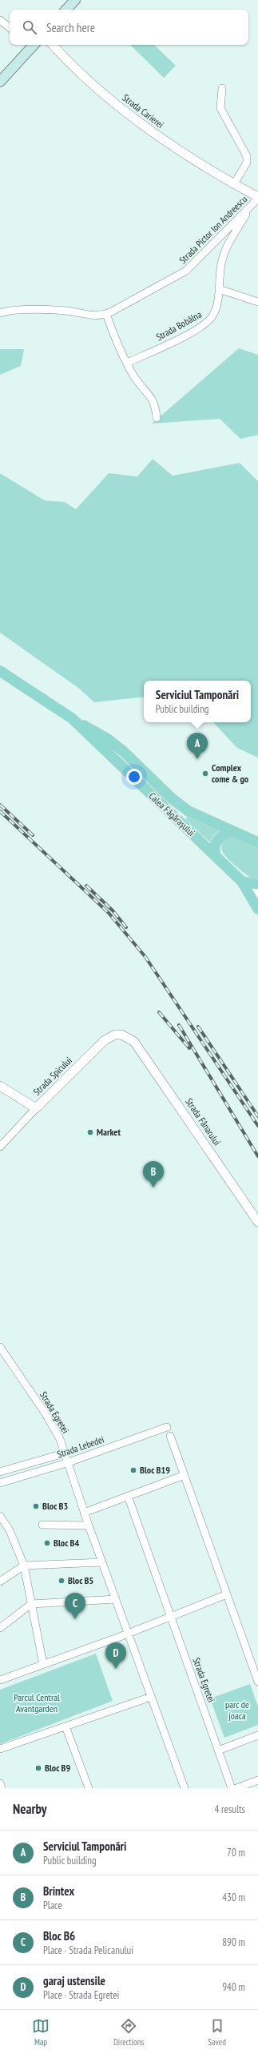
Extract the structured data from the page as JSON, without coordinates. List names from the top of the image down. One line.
{"streets":{"main road":["Calea Făgărașului"],"street":["Strada Carierei","Strada Pictor Ion Andreescu","Strada Bobâlna","Strada Spicului","Strada Fânarului","Strada Egretei","Strada Lebedei"]},"crossings":[["Strada Carierei","Strada Pictor Ion Andreescu"],["Strada Pictor Ion Andreescu","Strada Bobâlna"],["Strada Spicului","Strada Fânarului"],["Strada Egretei","Strada Lebedei"]],"parks":["Parcul Central Avantgarden","parc de joaca"],"places":["Complex come & go","Market","Bloc B19","Bloc B3","Bloc B4","Bloc B5","Bloc B9"],"page":{"search":"Search here","popup":["Serviciul Tamponări","Public building"],"pins":["A","B","C","D"],"heading":["Nearby","4 results"],"list":[{"mark":"A","name":"Serviciul Tamponări","note":"Public building","value":"70 m"},{"mark":"B","name":"Brintex","note":"Place","value":"430 m"},{"mark":"C","name":"Bloc B6","note":"Place · Strada Pelicanului","value":"890 m"},{"mark":"D","name":"garaj ustensile","note":"Place · Strada Egretei","value":"940 m"}],"nav":["Map","Directions","Saved"]}}
